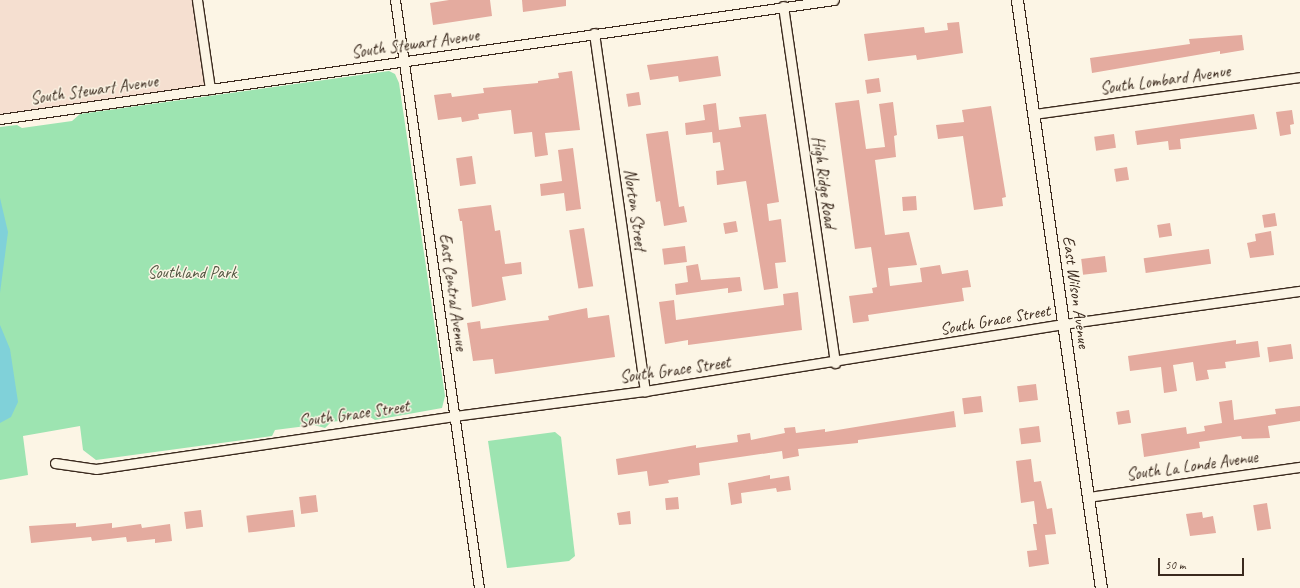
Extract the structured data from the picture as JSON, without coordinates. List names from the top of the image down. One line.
{"streets":{"street":["South Stewart Avenue","South Lombard Avenue","High Ridge Road","Norton Street","East Central Avenue","East Wilson Avenue","South Grace Street","South La Londe Avenue"]},"crossings":[["South Stewart Avenue","High Ridge Road"],["South Stewart Avenue","Norton Street"],["South Stewart Avenue","East Central Avenue"],["South Lombard Avenue","East Wilson Avenue"],["High Ridge Road","South Grace Street"],["Norton Street","South Grace Street"],["East Central Avenue","South Grace Street"],["East Wilson Avenue","South Grace Street"],["East Wilson Avenue","South La Londe Avenue"]],"parks":["Southland Park"],"scale_bar":"50 m"}
